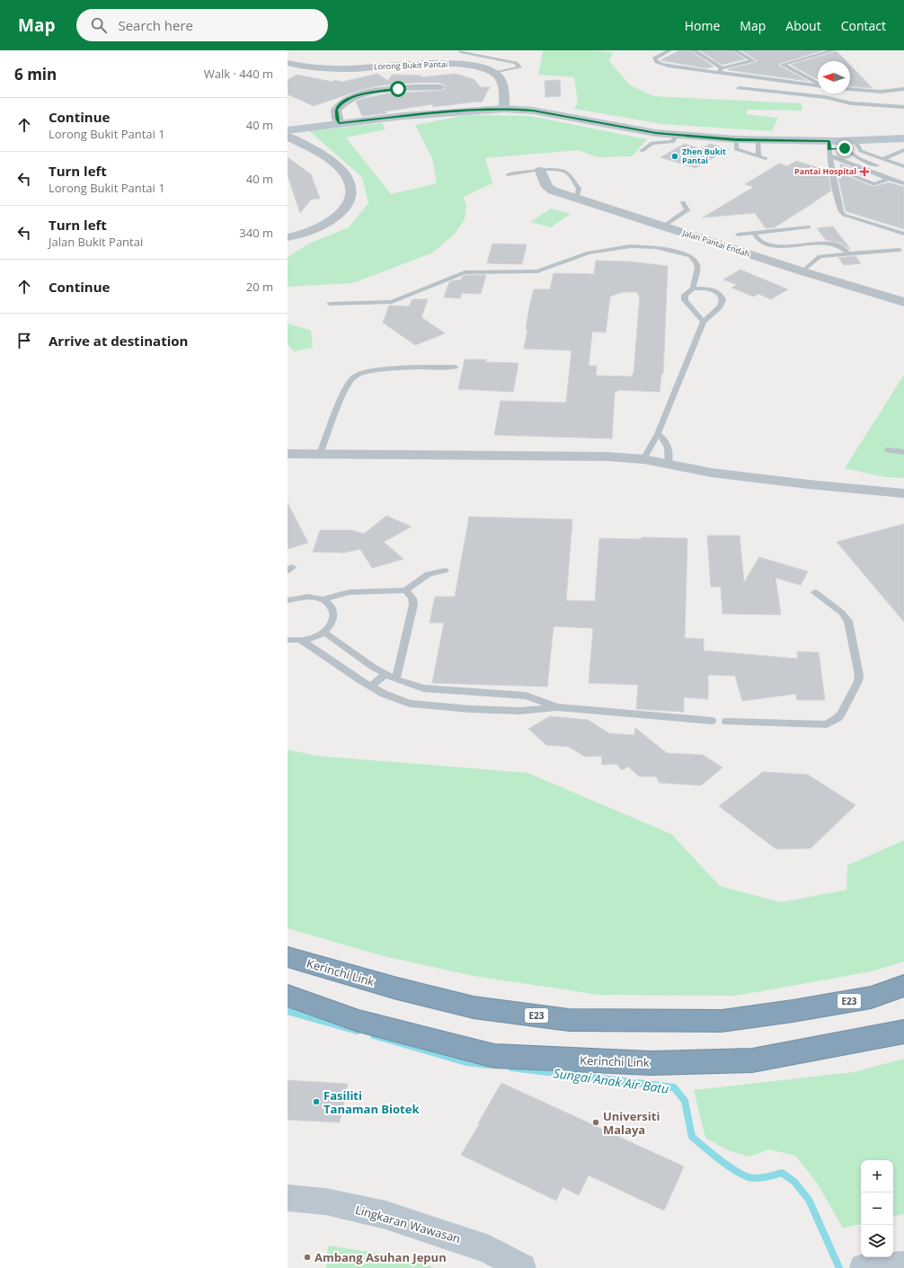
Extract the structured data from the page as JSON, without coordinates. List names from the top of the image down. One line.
{"streets":{"highway":["Kerinchi Link","E23"],"street":["Lorong Bukit Pantai","Jalan Pantai Endah","Lingkaran Wawasan"]},"water":["Sungai Anak Air Batu"],"places":{"other":["Zhen Bukit Pantai","Fasiliti Tanaman Biotek","Universiti Malaya","Ambang Asuhan Jepun"],"health":["Pantai Hospital"]},"north":"left","page":{"header":"Map","search":"Search here","nav":["Home","Map","About","Contact"],"heading":["6 min","Walk · 440 m"],"list":[["Continue","Lorong Bukit Pantai 1","40 m"],["Turn left","Lorong Bukit Pantai 1","40 m"],["Turn left","Jalan Bukit Pantai","340 m"],["Continue","20 m"],"Arrive at destination"],"map_buttons":["+","−"]}}
